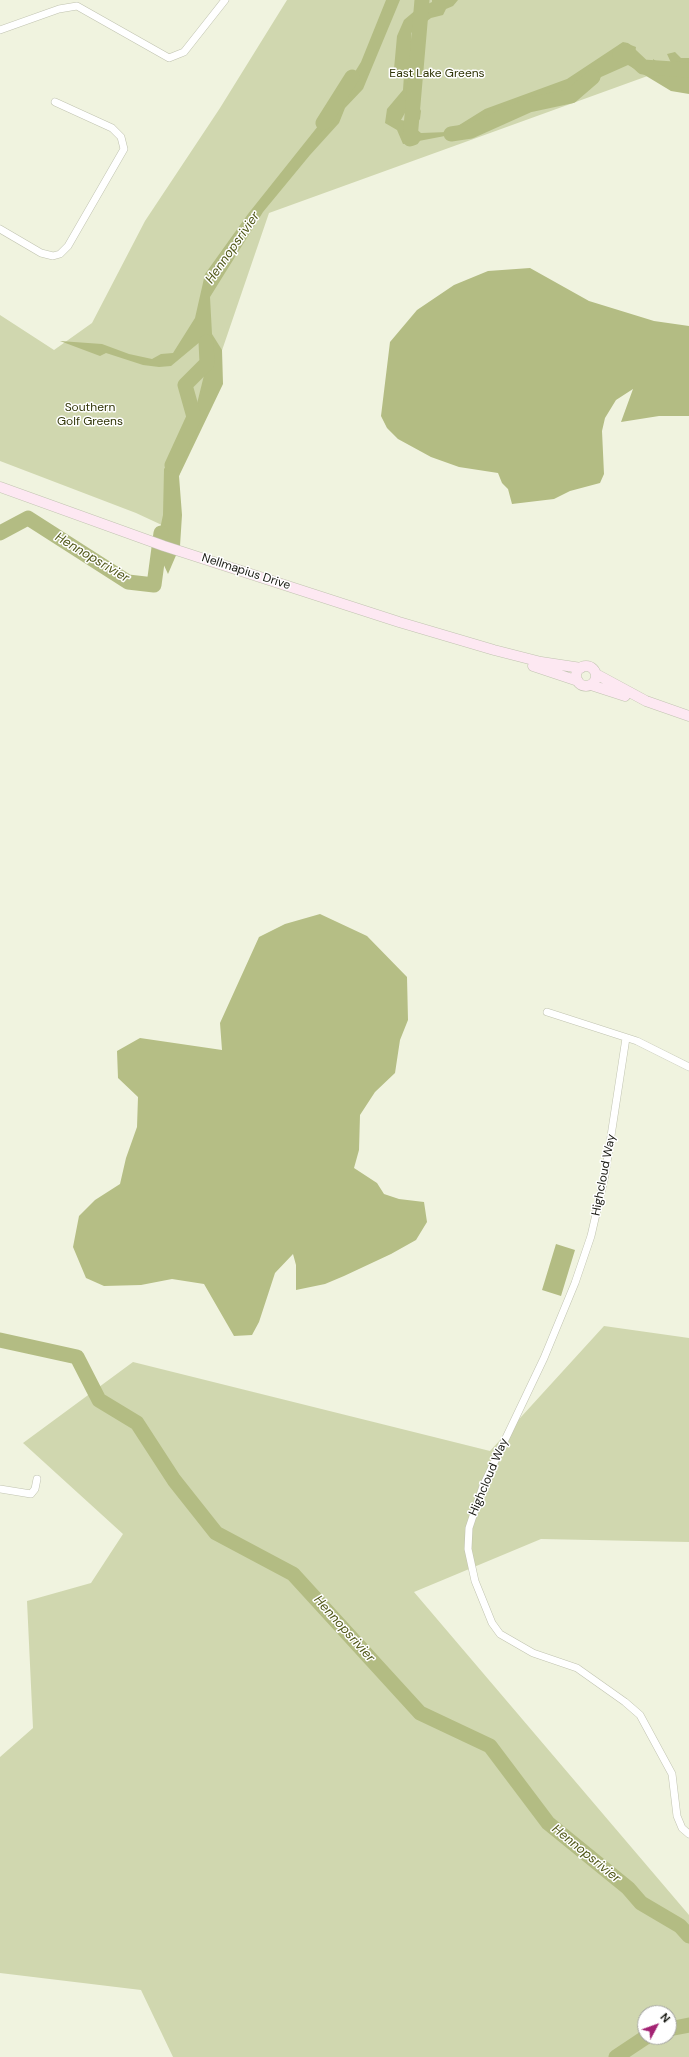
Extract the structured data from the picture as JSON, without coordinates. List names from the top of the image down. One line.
{"streets":{"main road":["Nellmapius Drive"],"street":["Highcloud Way"]},"water":["Hennopsrivier"],"parks":["East Lake Greens","Southern Golf Greens"],"north":"top right"}
